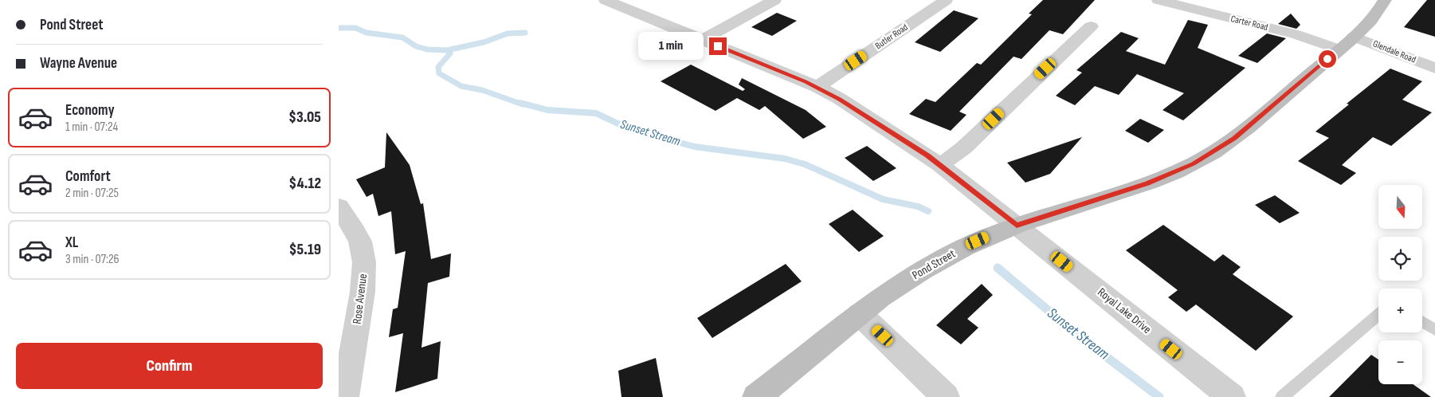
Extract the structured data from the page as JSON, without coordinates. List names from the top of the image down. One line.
{"streets":{"main road":["Pond Street"],"street":["Carter Road","Butler Road","Glendale Road","Rose Avenue","Royal Lake Drive"]},"crossings":[["Carter Road","Glendale Road"],["Carter Road","Pond Street"],["Butler Road","Royal Lake Drive"],["Glendale Road","Pond Street"],["Pond Street","Royal Lake Drive"]],"water":["Sunset Stream"],"north":"bottom","page":{"banner":["Pond Street","Wayne Avenue"],"bubble":"1 min","list":[{"name":"Economy","note":"1 min · 07:24","value":"$3.05"},{"name":"Comfort","note":"2 min · 07:25","value":"$4.12"},{"name":"XL","note":"3 min · 07:26","value":"$5.19"}],"map_buttons":["+","−"],"buttons":"Confirm"}}
